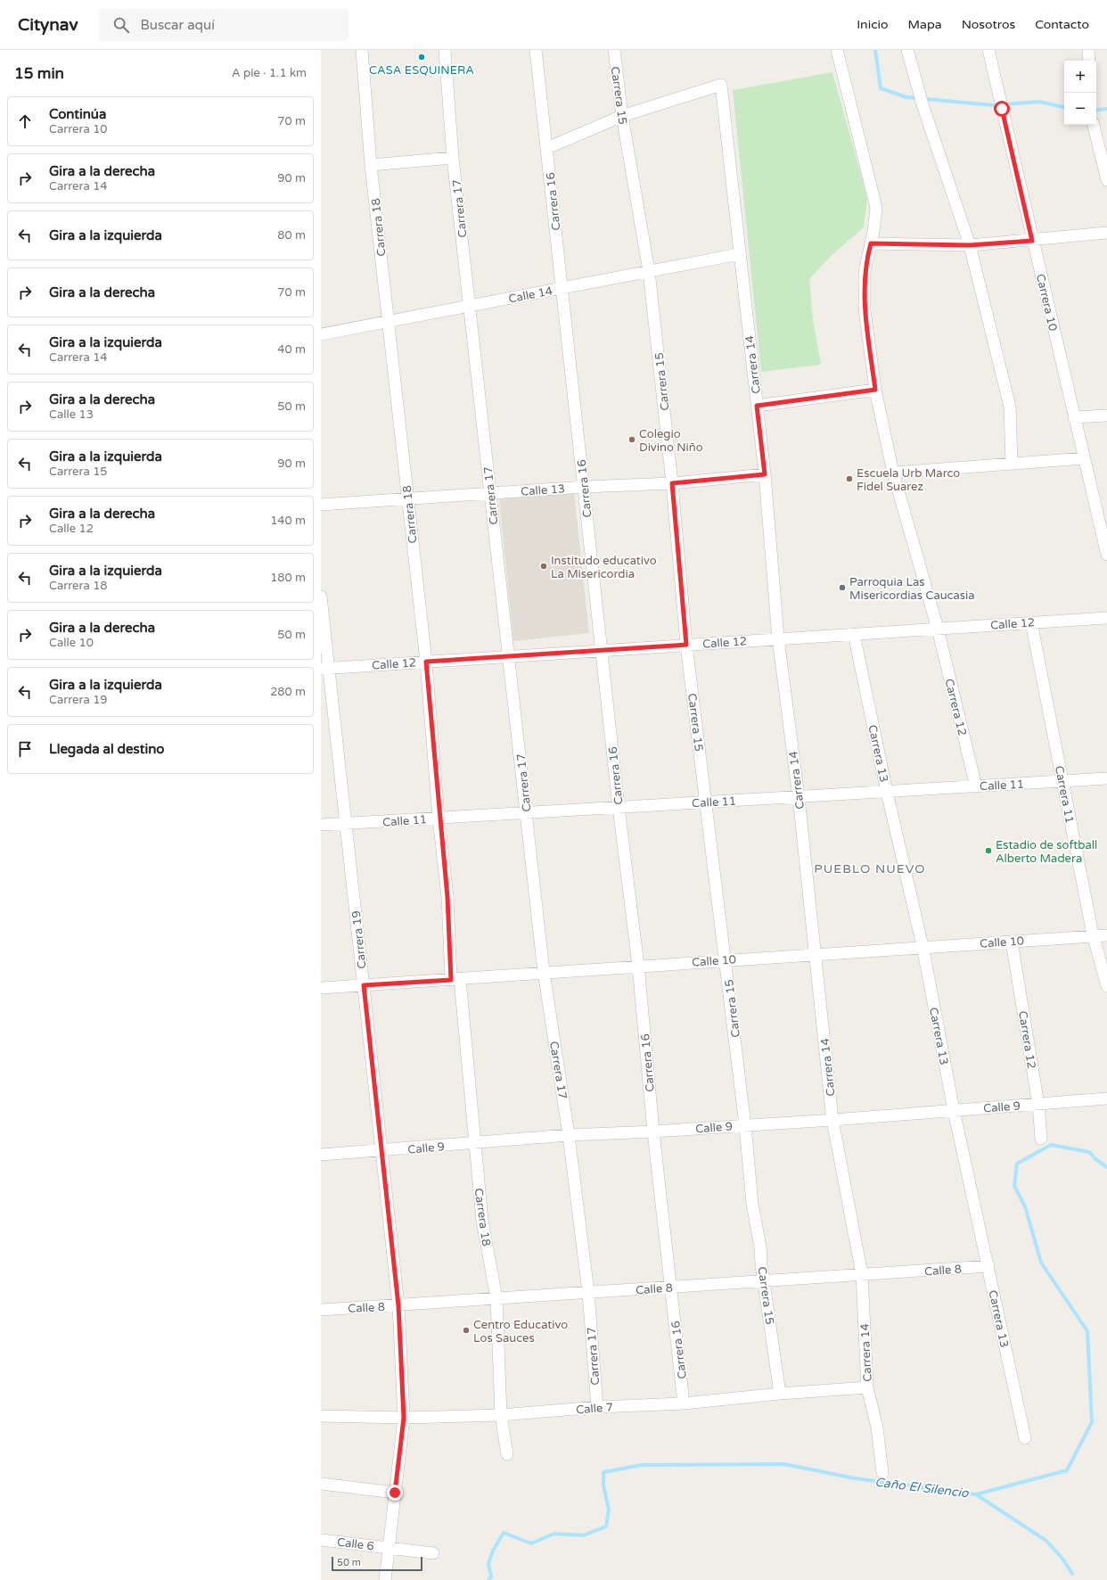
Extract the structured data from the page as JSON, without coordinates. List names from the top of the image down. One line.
{"streets":{"street":["Carrera 15","Carrera 16","Carrera 17","Carrera 18","Calle 14","Carrera 10","Carrera 14","Calle 13","Calle 12","Carrera 12","Carrera 13","Calle 11","Carrera 11","Carrera 19","Calle 10","Calle 9","Calle 8","Calle 7","Calle 6"]},"crossings":[["Carrera 15","Calle 14"],["Carrera 15","Carrera 14"],["Carrera 15","Calle 13"],["Carrera 15","Calle 12"],["Carrera 15","Calle 11"],["Carrera 15","Calle 10"],["Carrera 15","Calle 9"],["Carrera 15","Calle 8"],["Carrera 15","Calle 7"],["Carrera 16","Calle 14"],["Carrera 16","Calle 13"],["Carrera 16","Calle 12"],["Carrera 16","Calle 11"],["Carrera 16","Calle 10"],["Carrera 16","Calle 9"],["Carrera 16","Calle 8"],["Carrera 16","Calle 7"],["Carrera 17","Calle 14"],["Carrera 17","Calle 13"],["Carrera 17","Calle 12"],["Carrera 17","Calle 11"],["Carrera 17","Calle 10"],["Carrera 17","Calle 9"],["Carrera 17","Calle 8"],["Carrera 17","Calle 7"],["Carrera 18","Calle 14"],["Carrera 18","Calle 13"],["Carrera 18","Calle 12"],["Carrera 18","Calle 11"],["Carrera 18","Calle 10"],["Carrera 18","Calle 9"],["Carrera 18","Calle 8"],["Carrera 18","Calle 7"],["Calle 14","Carrera 14"],["Carrera 14","Calle 13"],["Carrera 14","Calle 12"],["Carrera 14","Calle 11"],["Carrera 14","Calle 10"],["Carrera 14","Calle 9"],["Carrera 14","Calle 8"],["Carrera 14","Calle 7"],["Calle 12","Carrera 12"],["Calle 12","Carrera 13"],["Calle 12","Carrera 11"],["Calle 12","Carrera 19"],["Carrera 12","Calle 11"],["Carrera 12","Calle 10"],["Carrera 12","Calle 9"],["Carrera 13","Calle 11"],["Carrera 13","Calle 10"],["Carrera 13","Calle 9"],["Carrera 13","Calle 8"],["Calle 11","Carrera 11"],["Calle 11","Carrera 19"],["Carrera 11","Calle 10"],["Carrera 19","Calle 10"],["Carrera 19","Calle 9"],["Carrera 19","Calle 8"],["Carrera 19","Calle 7"],["Carrera 19","Calle 6"]],"districts":["PUEBLO NUEVO"],"water":["Caño El Silencio"],"places":["CASA ESQUINERA","Colegio Divino Niño","Escuela Urb Marco Fidel Suarez","Institudo educativo La Misericordia","Parroquia Las Misericordias Caucasia","Estadio de softball Alberto Madera","Centro Educativo Los Sauces"],"scale_bar":"50 m","page":{"header":"Citynav","search":"Buscar aquí","nav":["Inicio","Mapa","Nosotros","Contacto"],"heading":["15 min","A pie · 1.1 km"],"map_buttons":["+","−"],"list":[["Continúa","Carrera 10","70 m"],["Gira a la derecha","Carrera 14","90 m"],["Gira a la izquierda","80 m"],["Gira a la derecha","70 m"],["Gira a la izquierda","Carrera 14","40 m"],["Gira a la derecha","Calle 13","50 m"],["Gira a la izquierda","Carrera 15","90 m"],["Gira a la derecha","Calle 12","140 m"],["Gira a la izquierda","Carrera 18","180 m"],["Gira a la derecha","Calle 10","50 m"],["Gira a la izquierda","Carrera 19","280 m"],"Llegada al destino"],"scale":"50 m"}}
